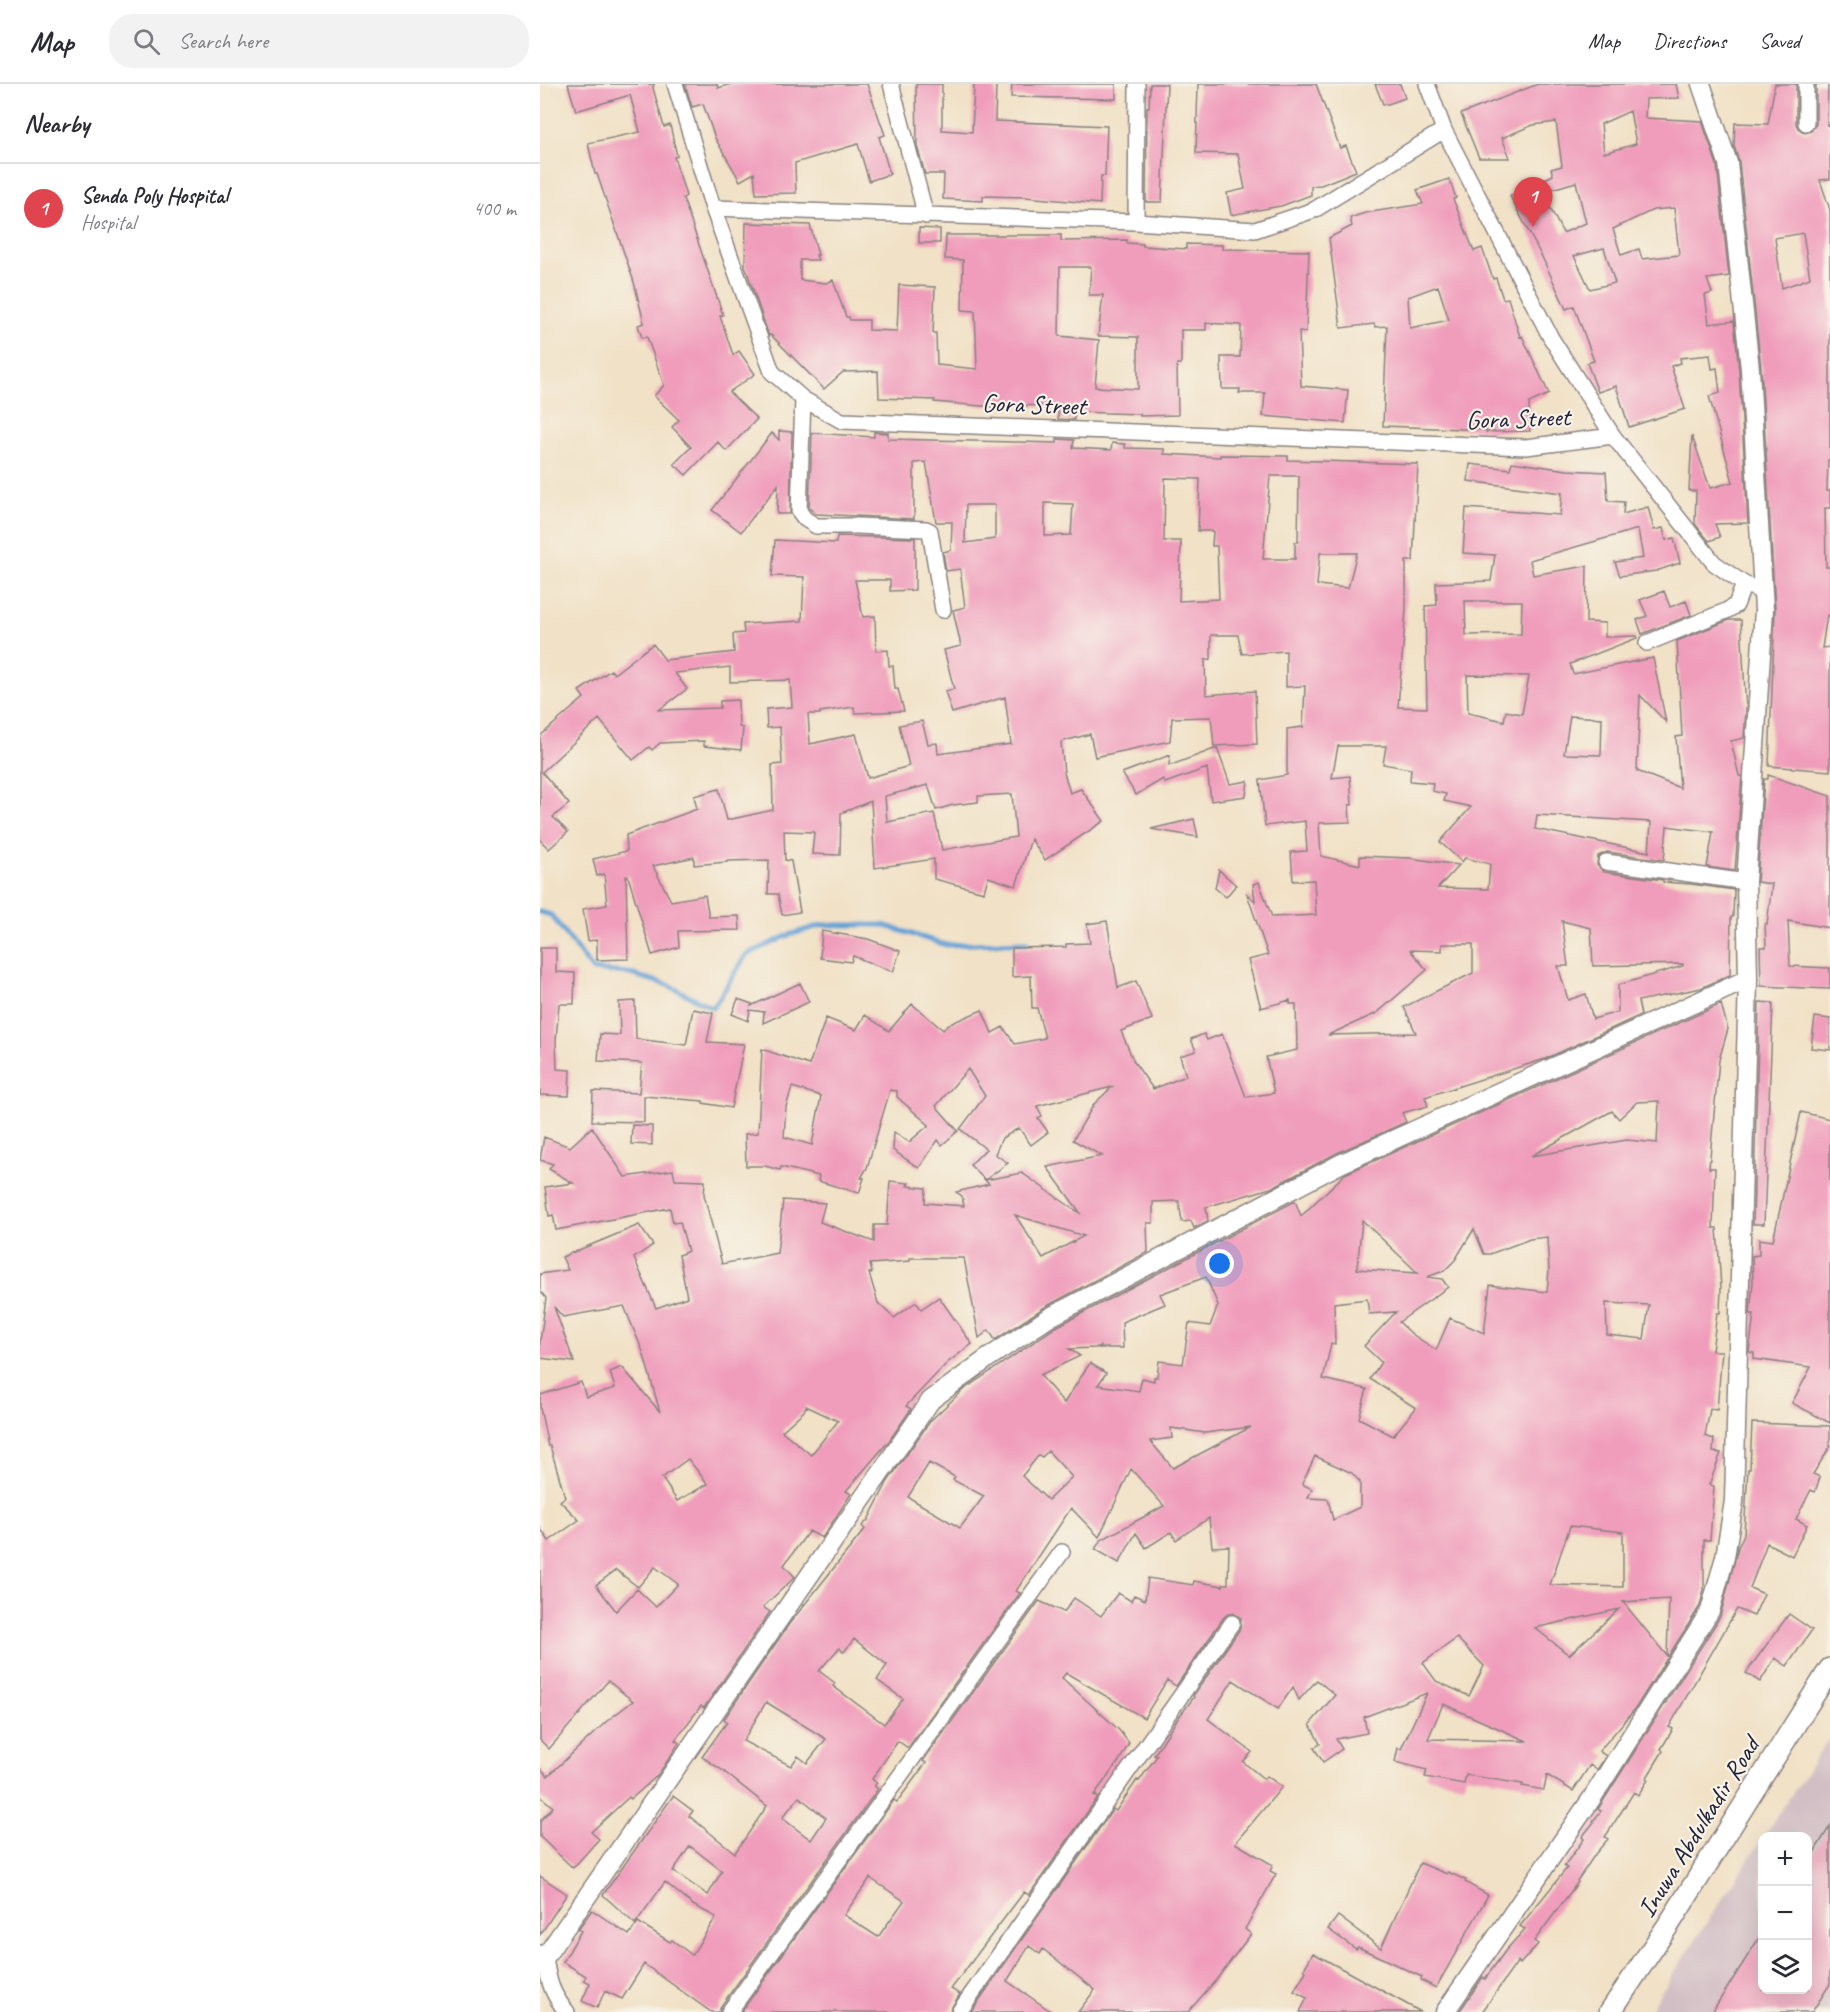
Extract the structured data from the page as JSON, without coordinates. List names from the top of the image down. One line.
{"streets":{"main road":["Inuwa Abdulkadir Road"],"street":["Gora Street"]},"page":{"header":"Map","search":"Search here","nav":["Map","Directions","Saved"],"heading":"Nearby","list":[{"mark":"1","name":"Senda Poly Hospital","note":"Hospital","value":"400 m"}],"pins":"1","map_buttons":["+","−"]}}
